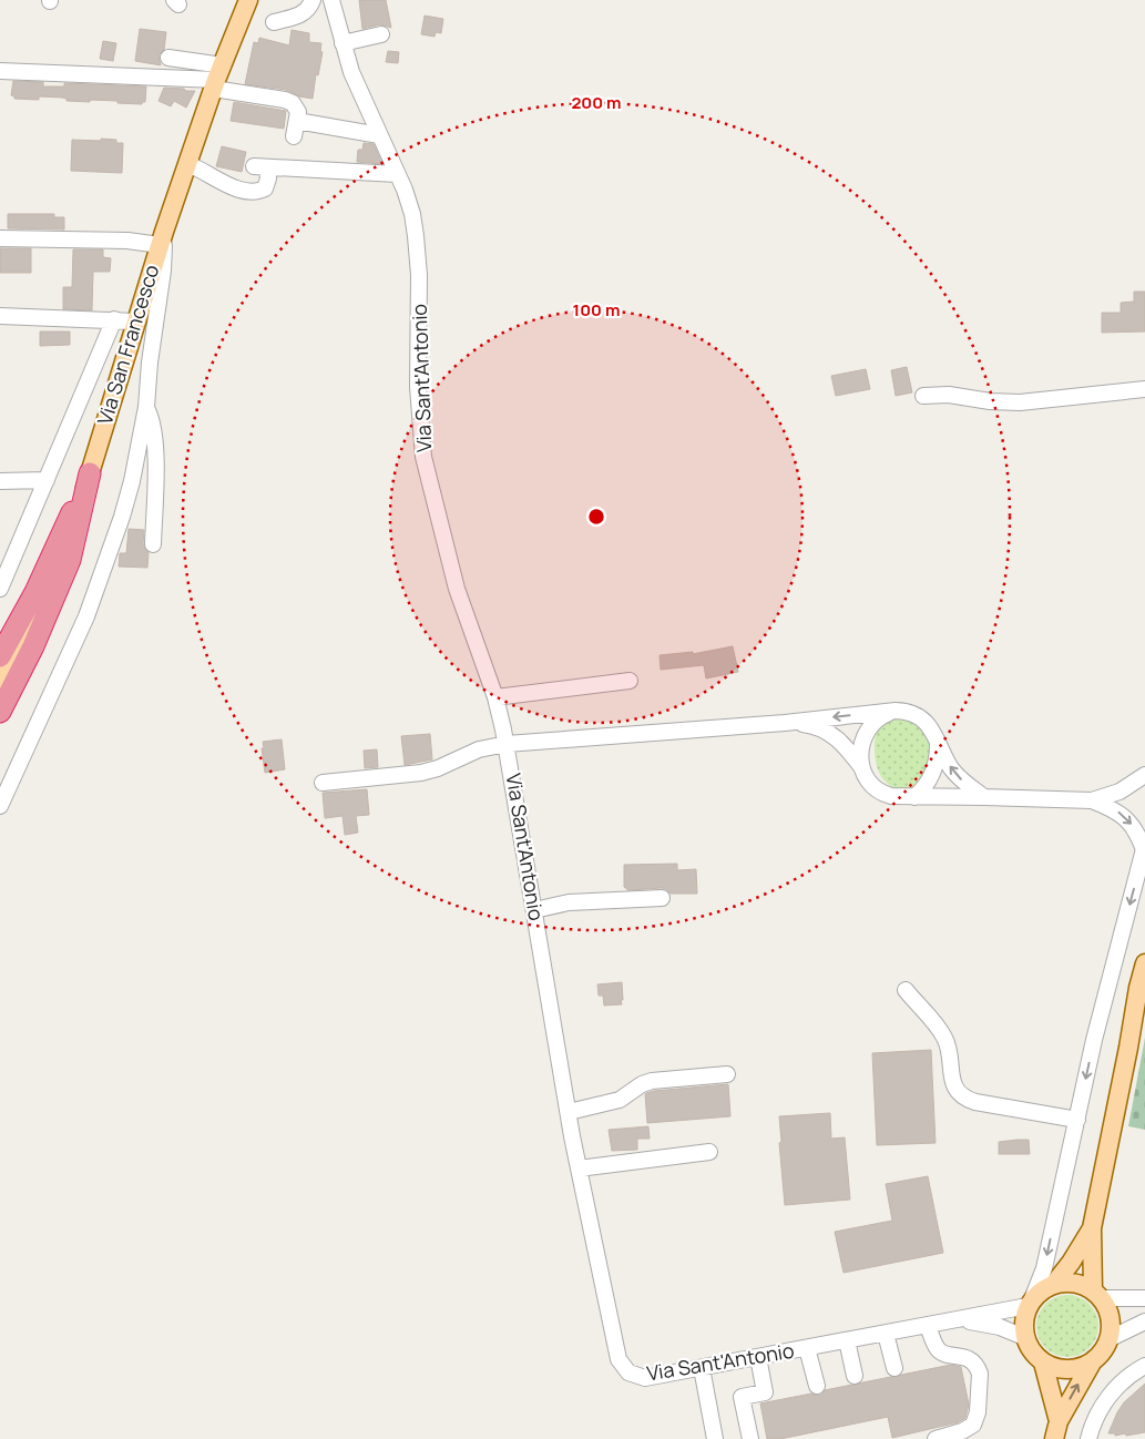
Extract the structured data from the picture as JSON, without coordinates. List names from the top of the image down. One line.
{"streets":{"main road":["Via San Francesco"],"street":["Via Sant'Antonio"]},"rings":["200 m","100 m"]}
